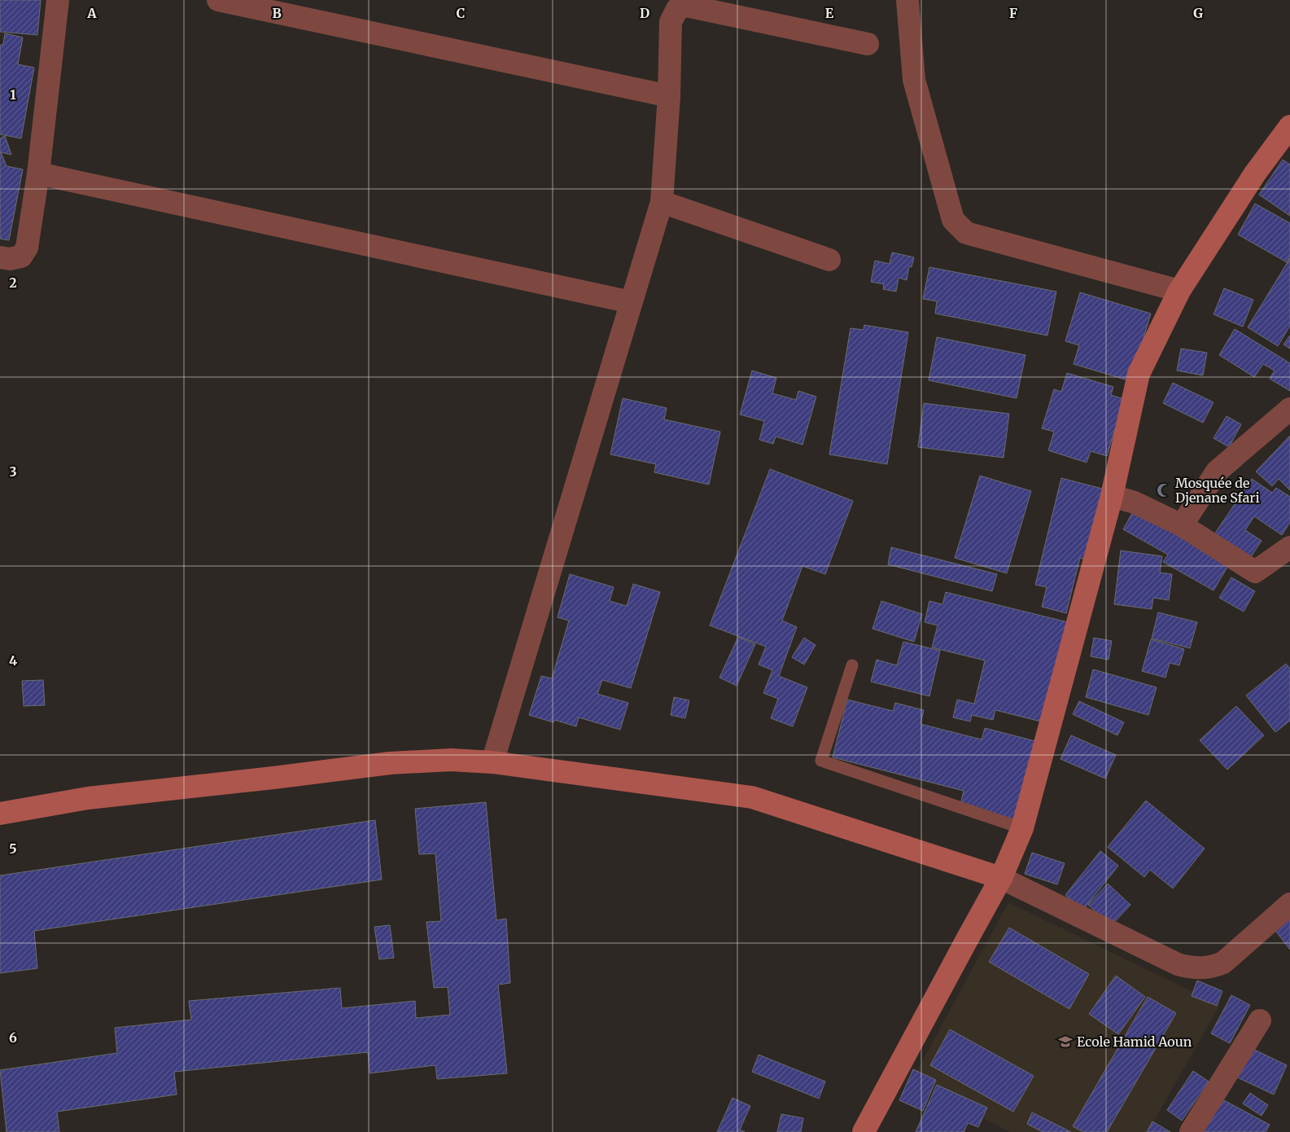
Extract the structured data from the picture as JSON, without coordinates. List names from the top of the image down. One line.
{"places":{"mosque":["Mosquée de Djenane Sfari"],"school or university":["Ecole Hamid Aoun"]},"grid":{"columns":["A","B","C","D","E","F","G"],"rows":["1","2","3","4","5","6"]}}
